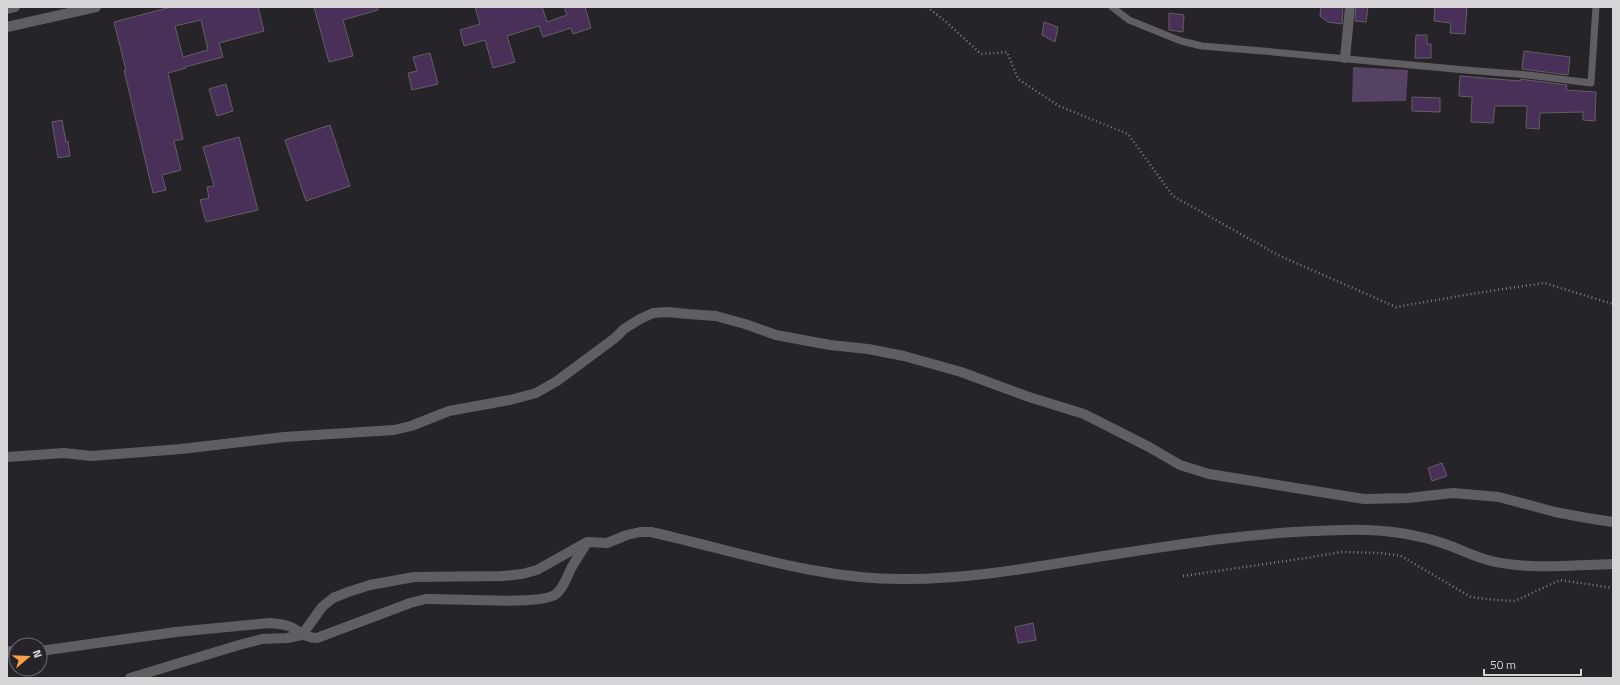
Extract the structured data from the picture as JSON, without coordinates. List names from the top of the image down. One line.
{"scale_bar":"50 m","north":"right"}
